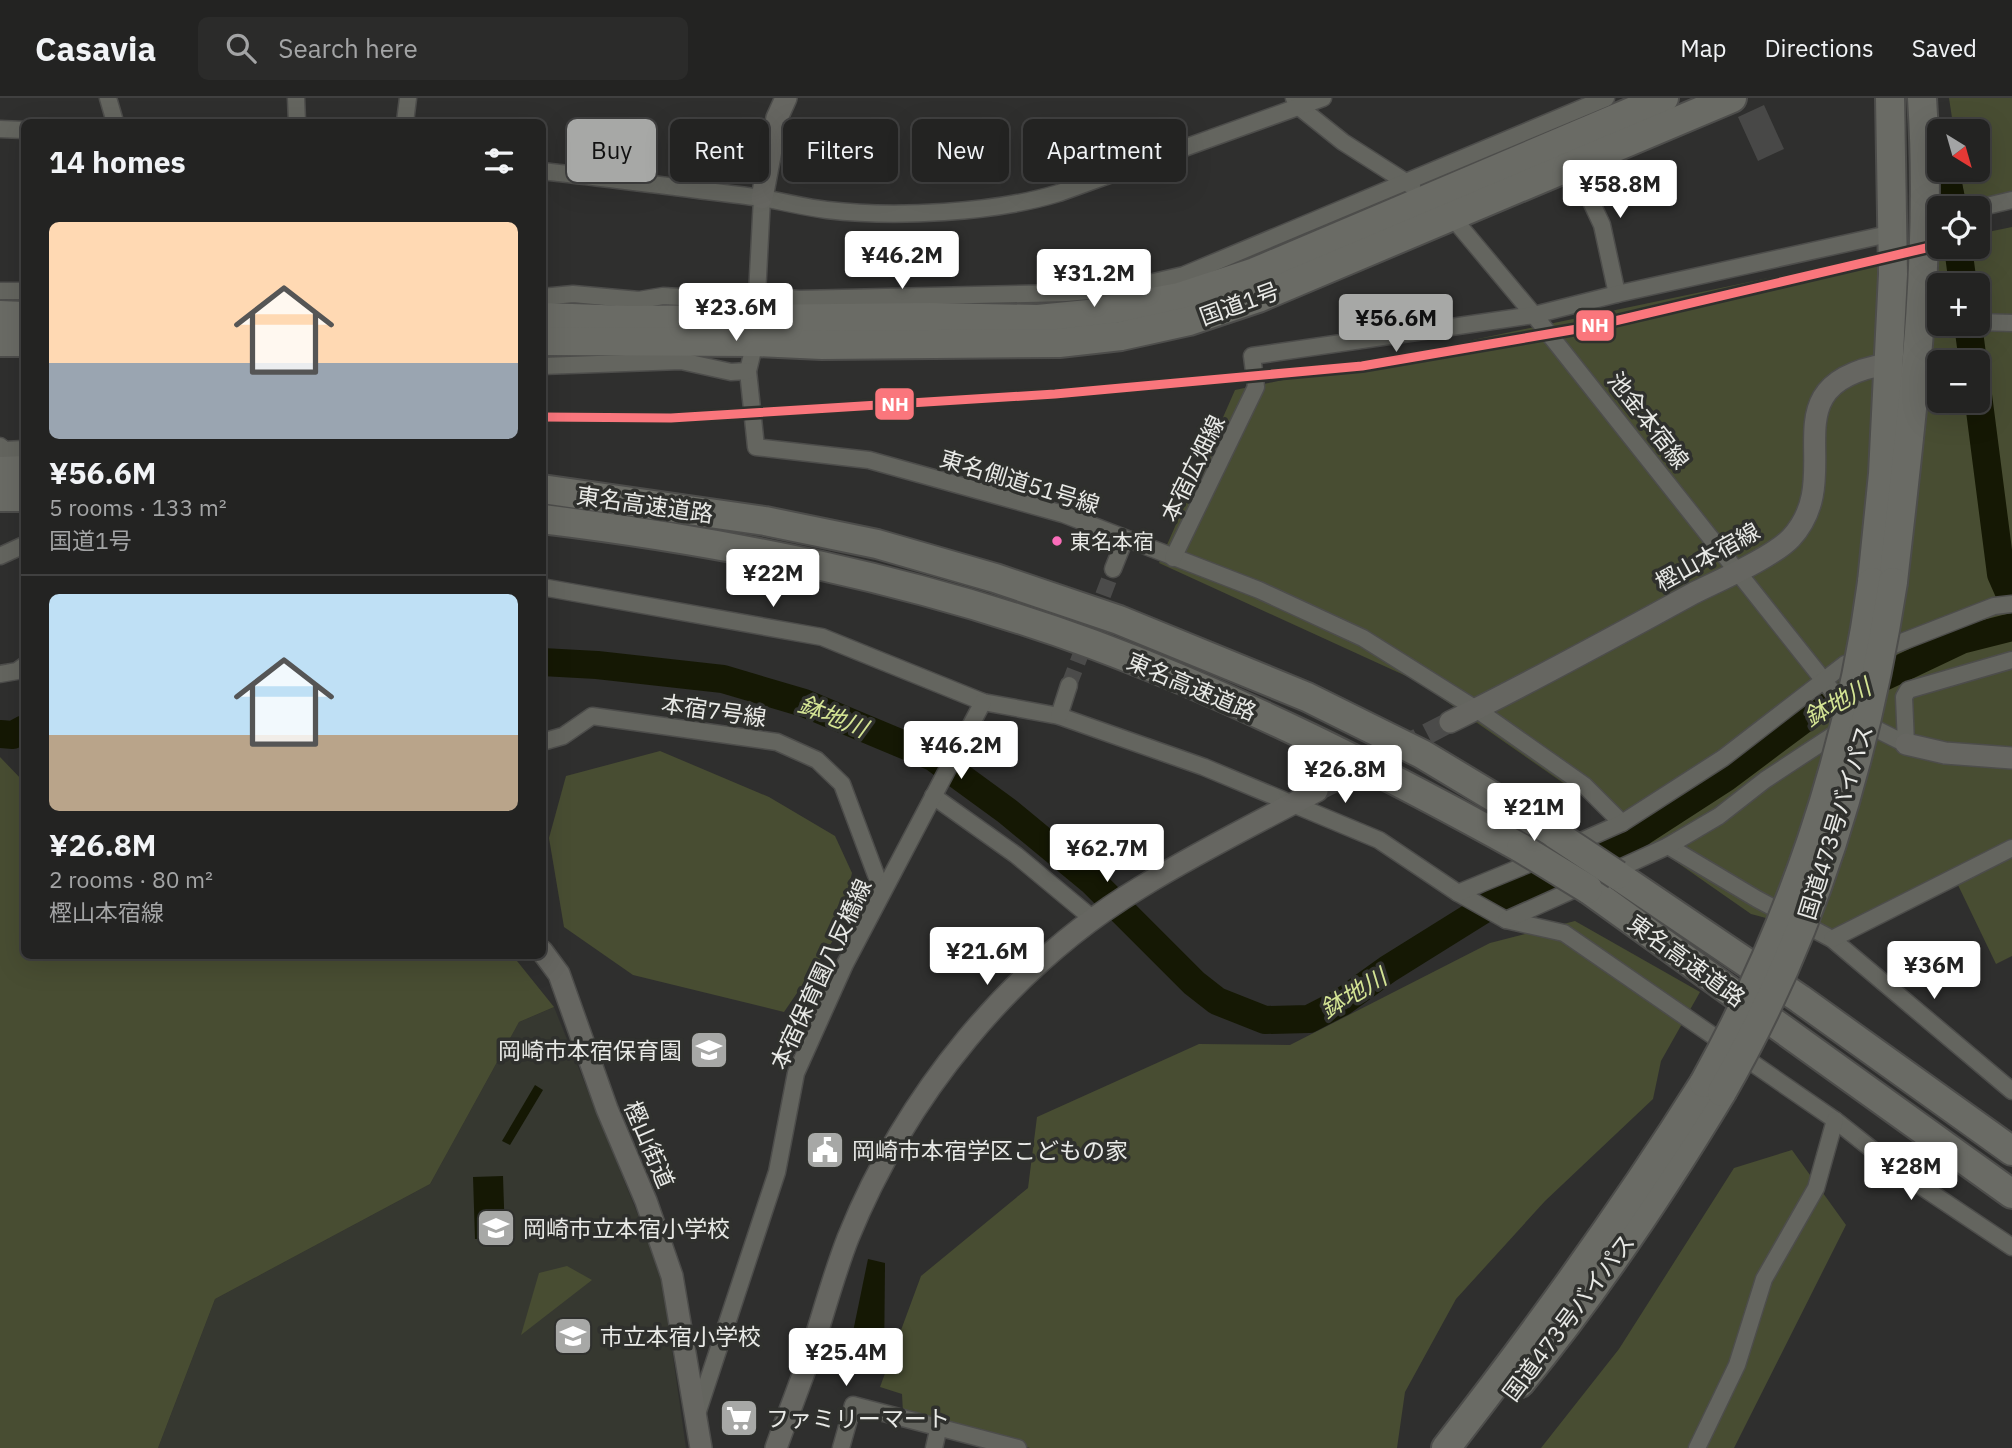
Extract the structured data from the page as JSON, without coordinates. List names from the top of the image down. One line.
{"streets":{"highway":["国道1号","東名高速道路","国道473号バイパス"],"street":["池金本宿線","本宿広畑線","東名側道51号線","樫山本宿線","本宿7号線","本宿保育園八反橋線","樫山街道"]},"crossings":[["国道1号","池金本宿線"],["池金本宿線","本宿広畑線"],["池金本宿線","樫山本宿線"],["本宿広畑線","東名側道51号線"],["東名側道51号線","樫山本宿線"],["樫山本宿線","国道473号バイパス"],["本宿7号線","本宿保育園八反橋線"],["本宿保育園八反橋線","樫山街道"]],"water":["鉢地川"],"places":{"other":["東名本宿"],"school or university":["岡崎市本宿保育園","岡崎市立本宿小学校","市立本宿小学校"],"public building":["岡崎市本宿学区こどもの家"],"supermarket":["ファミリーマート"]},"lines":["transit line NH"],"north":"bottom right","page":{"header":"Casavia","search":"Search here","nav":["Map","Directions","Saved"],"map_buttons":["+","−"],"chip":["Buy","Rent","Filters","New","Apartment"],"heading":"14 homes","price":["¥58.8M","¥46.2M","¥31.2M","¥23.6M","¥56.6M","¥22M","¥46.2M","¥26.8M","¥21M","¥62.7M","¥21.6M","¥36M","¥28M","¥25.4M"],"list":[{"name":"¥56.6M","note":"5 rooms · 133 m² · 国道1号"},{"name":"¥26.8M","note":"2 rooms · 80 m² · 樫山本宿線"}]}}
